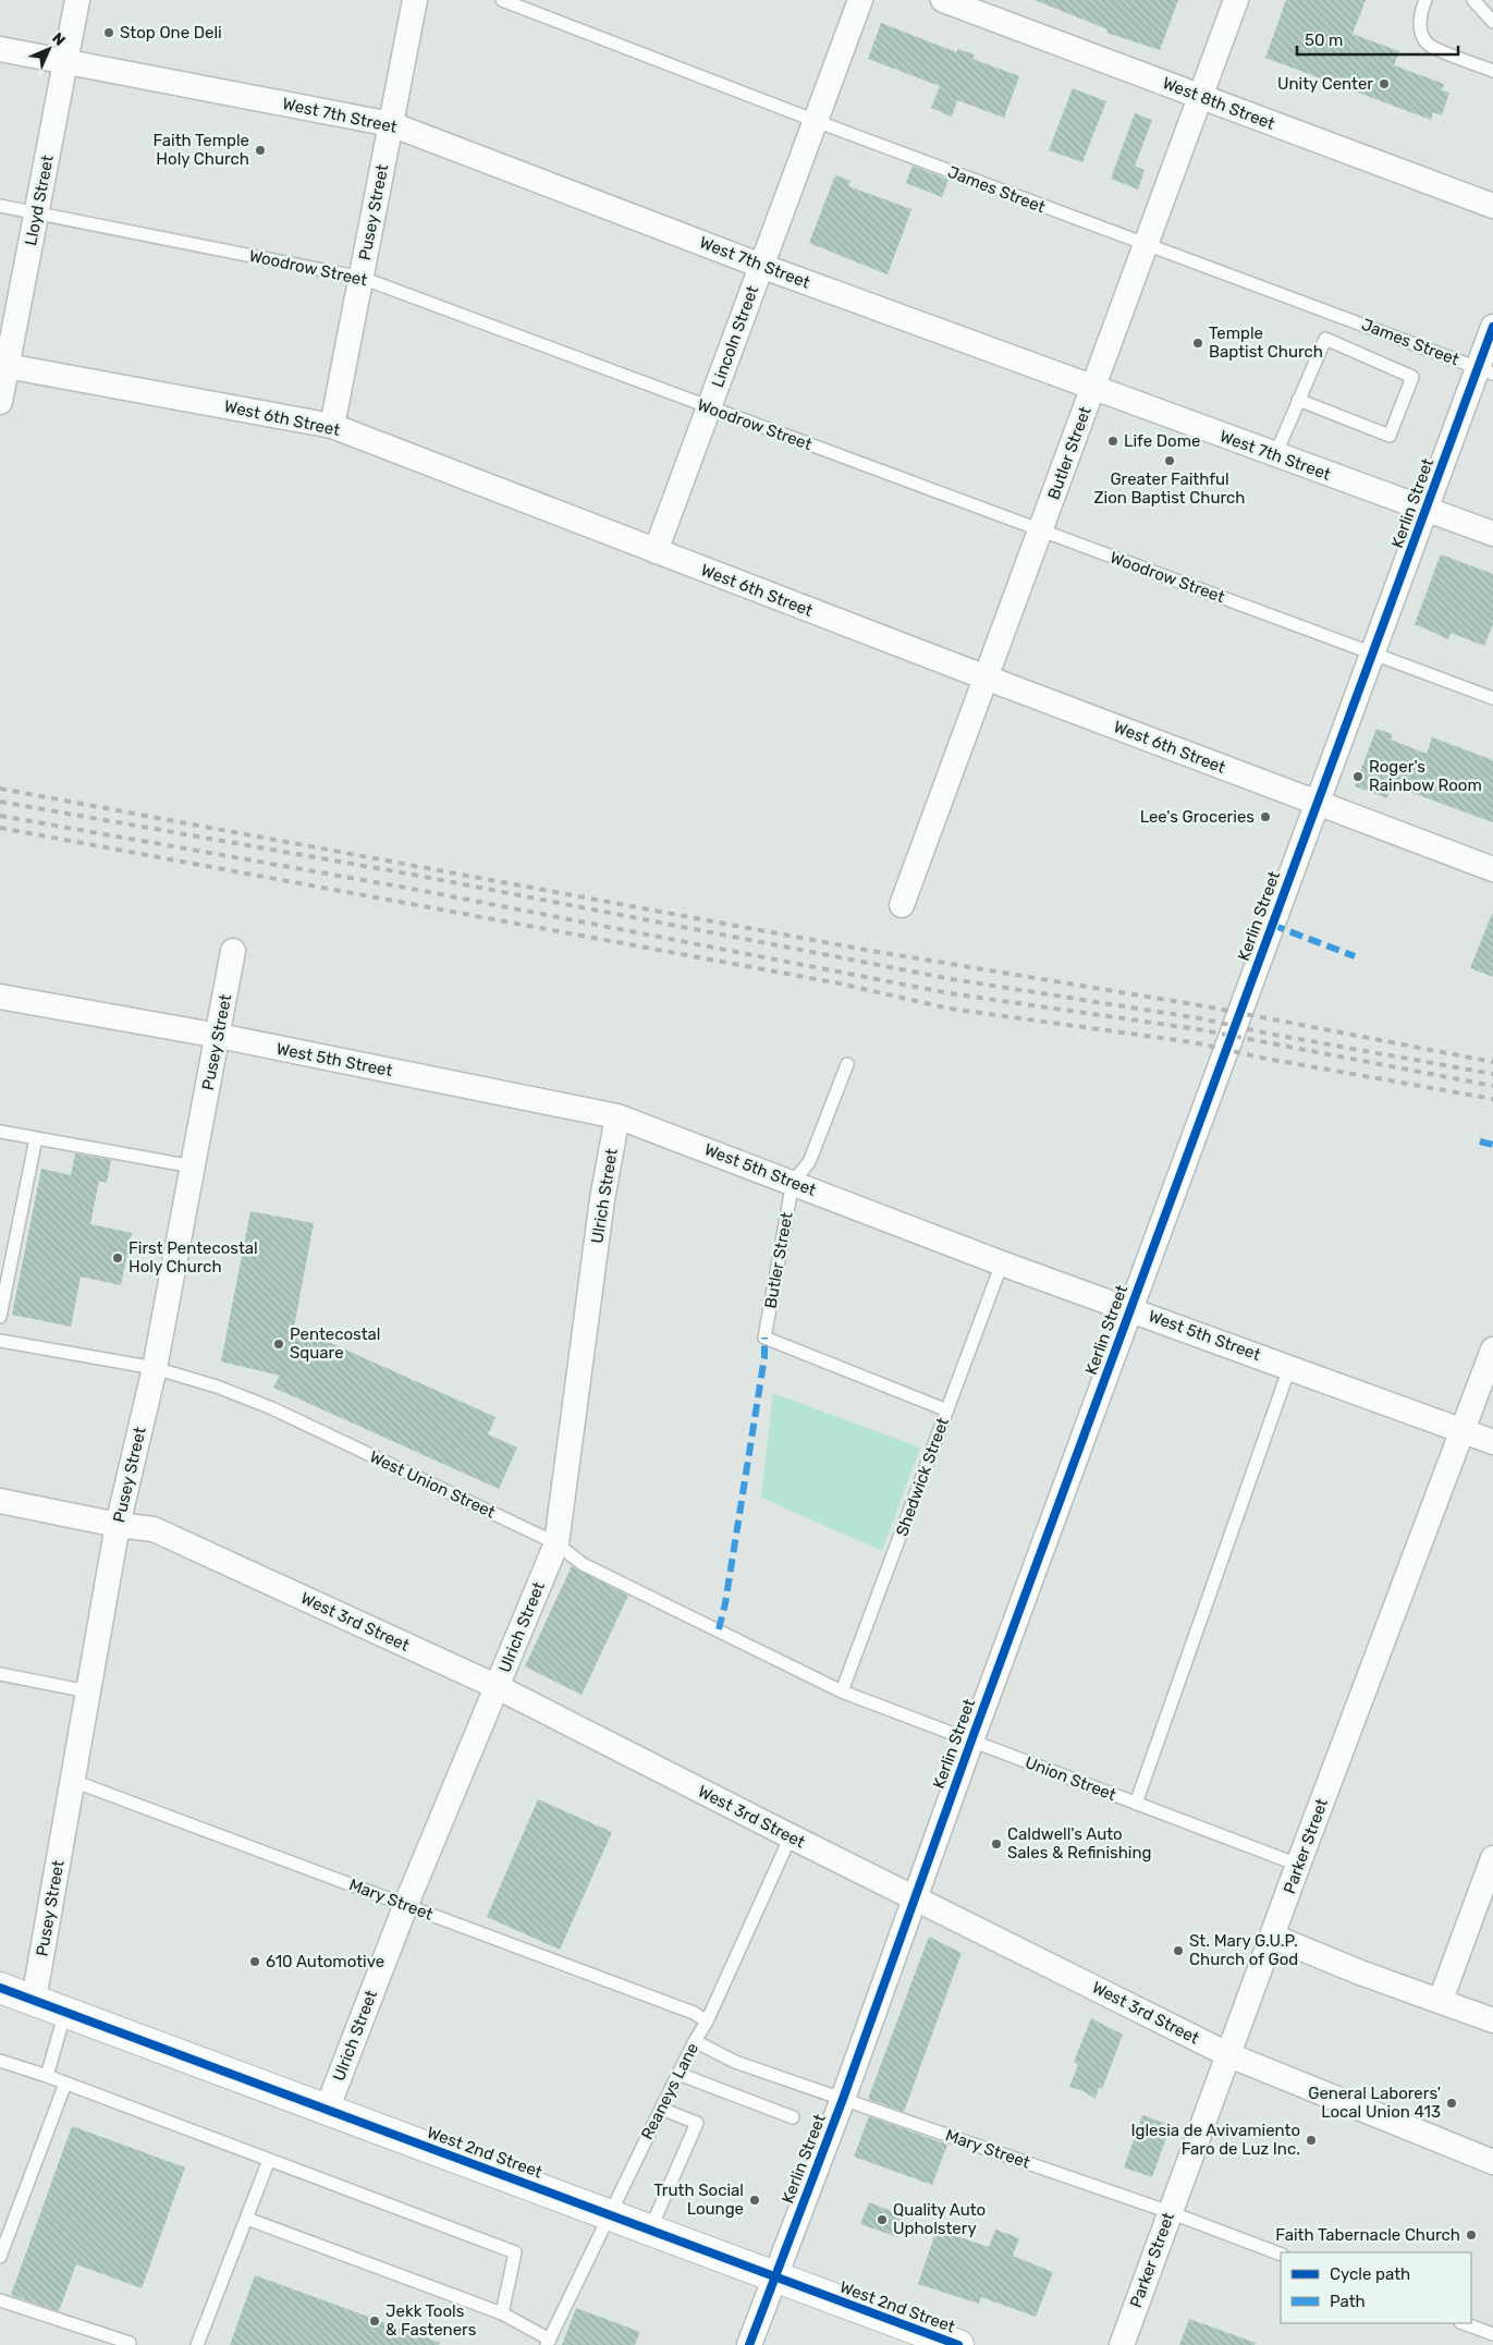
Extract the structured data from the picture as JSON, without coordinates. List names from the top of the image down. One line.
{"streets":{"main road":["West 2nd Street"],"street":["West 8th Street","West 7th Street","Lloyd Street","Pusey Street","Lincoln Street","West 6th Street","Butler Street","Kerlin Street","West 5th Street","Ulrich Street","West 3rd Street","Parker Street"],"lane":["James Street","Woodrow Street","Shedwick Street","West Union Street","Union Street","Mary Street","Reaneys Lane"]},"crossings":[["West 8th Street","Butler Street"],["West 7th Street","Lloyd Street"],["West 7th Street","Pusey Street"],["West 7th Street","Lincoln Street"],["West 7th Street","Butler Street"],["West 7th Street","Kerlin Street"],["James Street","Lincoln Street"],["James Street","Butler Street"],["James Street","Kerlin Street"],["Lloyd Street","Woodrow Street"],["Lloyd Street","West 6th Street"],["Pusey Street","Woodrow Street"],["Pusey Street","West 6th Street"],["Pusey Street","West 5th Street"],["Pusey Street","West Union Street"],["Pusey Street","West 3rd Street"],["Pusey Street","Mary Street"],["Pusey Street","West 2nd Street"],["Woodrow Street","Lincoln Street"],["Woodrow Street","Butler Street"],["Woodrow Street","Kerlin Street"],["Lincoln Street","West 6th Street"],["West 6th Street","Butler Street"],["West 6th Street","Kerlin Street"],["Butler Street","West 5th Street"],["Butler Street","Shedwick Street"],["Kerlin Street","West 5th Street"],["Kerlin Street","West 3rd Street"],["Kerlin Street","Union Street"],["Kerlin Street","Mary Street"],["Kerlin Street","West 2nd Street"],["West 5th Street","Ulrich Street"],["West 5th Street","Shedwick Street"],["West 5th Street","Parker Street"],["Ulrich Street","West Union Street"],["Ulrich Street","West 3rd Street"],["Ulrich Street","Mary Street"],["Ulrich Street","West 2nd Street"],["Shedwick Street","West Union Street"],["Shedwick Street","Union Street"],["West Union Street","Union Street"],["West 3rd Street","Parker Street"],["West 3rd Street","Reaneys Lane"],["Union Street","Parker Street"],["Parker Street","Mary Street"],["Mary Street","Reaneys Lane"],["Reaneys Lane","West 2nd Street"]],"places":["Stop One Deli","Unity Center","Faith Temple Holy Church","Temple Baptist Church","Life Dome","Greater Faithful Zion Baptist Church","Roger's Rainbow Room","Lee's Groceries","First Pentecostal Holy Church","Pentecostal Square","Caldwell's Auto Sales & Refinishing","St. Mary G.U.P. Church of God","610 Automotive","General Laborers' Local Union 413","Iglesia de Avivamiento Faro de Luz Inc.","Truth Social Lounge","Quality Auto Upholstery","Faith Tabernacle Church","Jekk Tools & Fasteners"],"legend":["Cycle path","Path"],"scale_bar":"50 m","north":"top right"}
